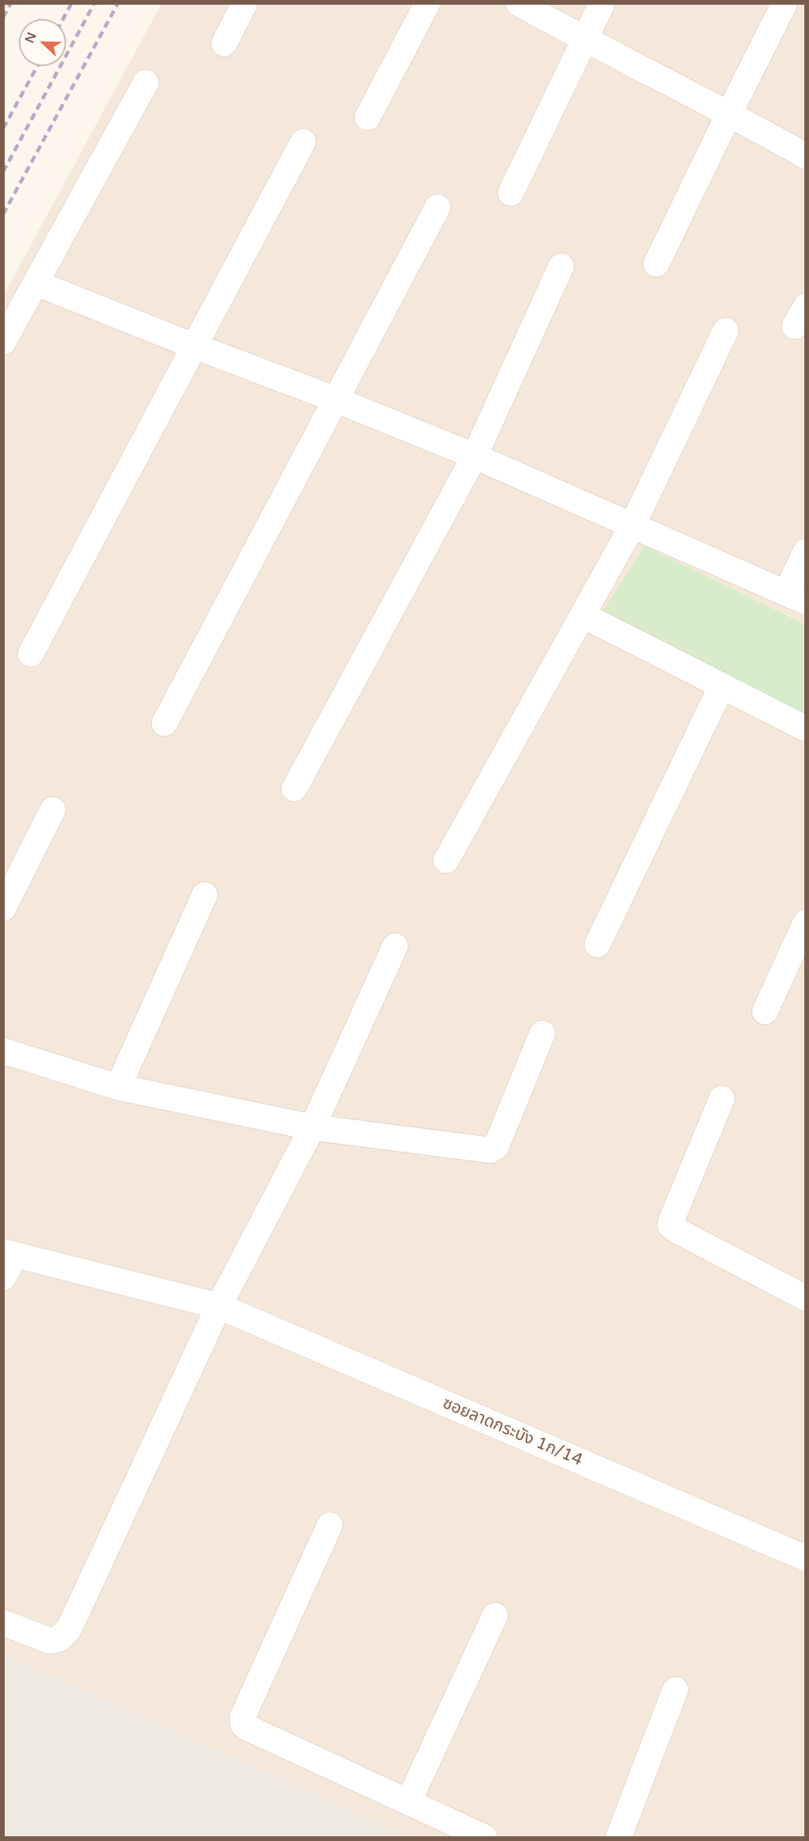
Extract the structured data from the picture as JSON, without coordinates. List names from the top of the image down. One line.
{"streets":{"street":["ซอยลาดกระบัง 1ก/14"]},"north":"left"}
